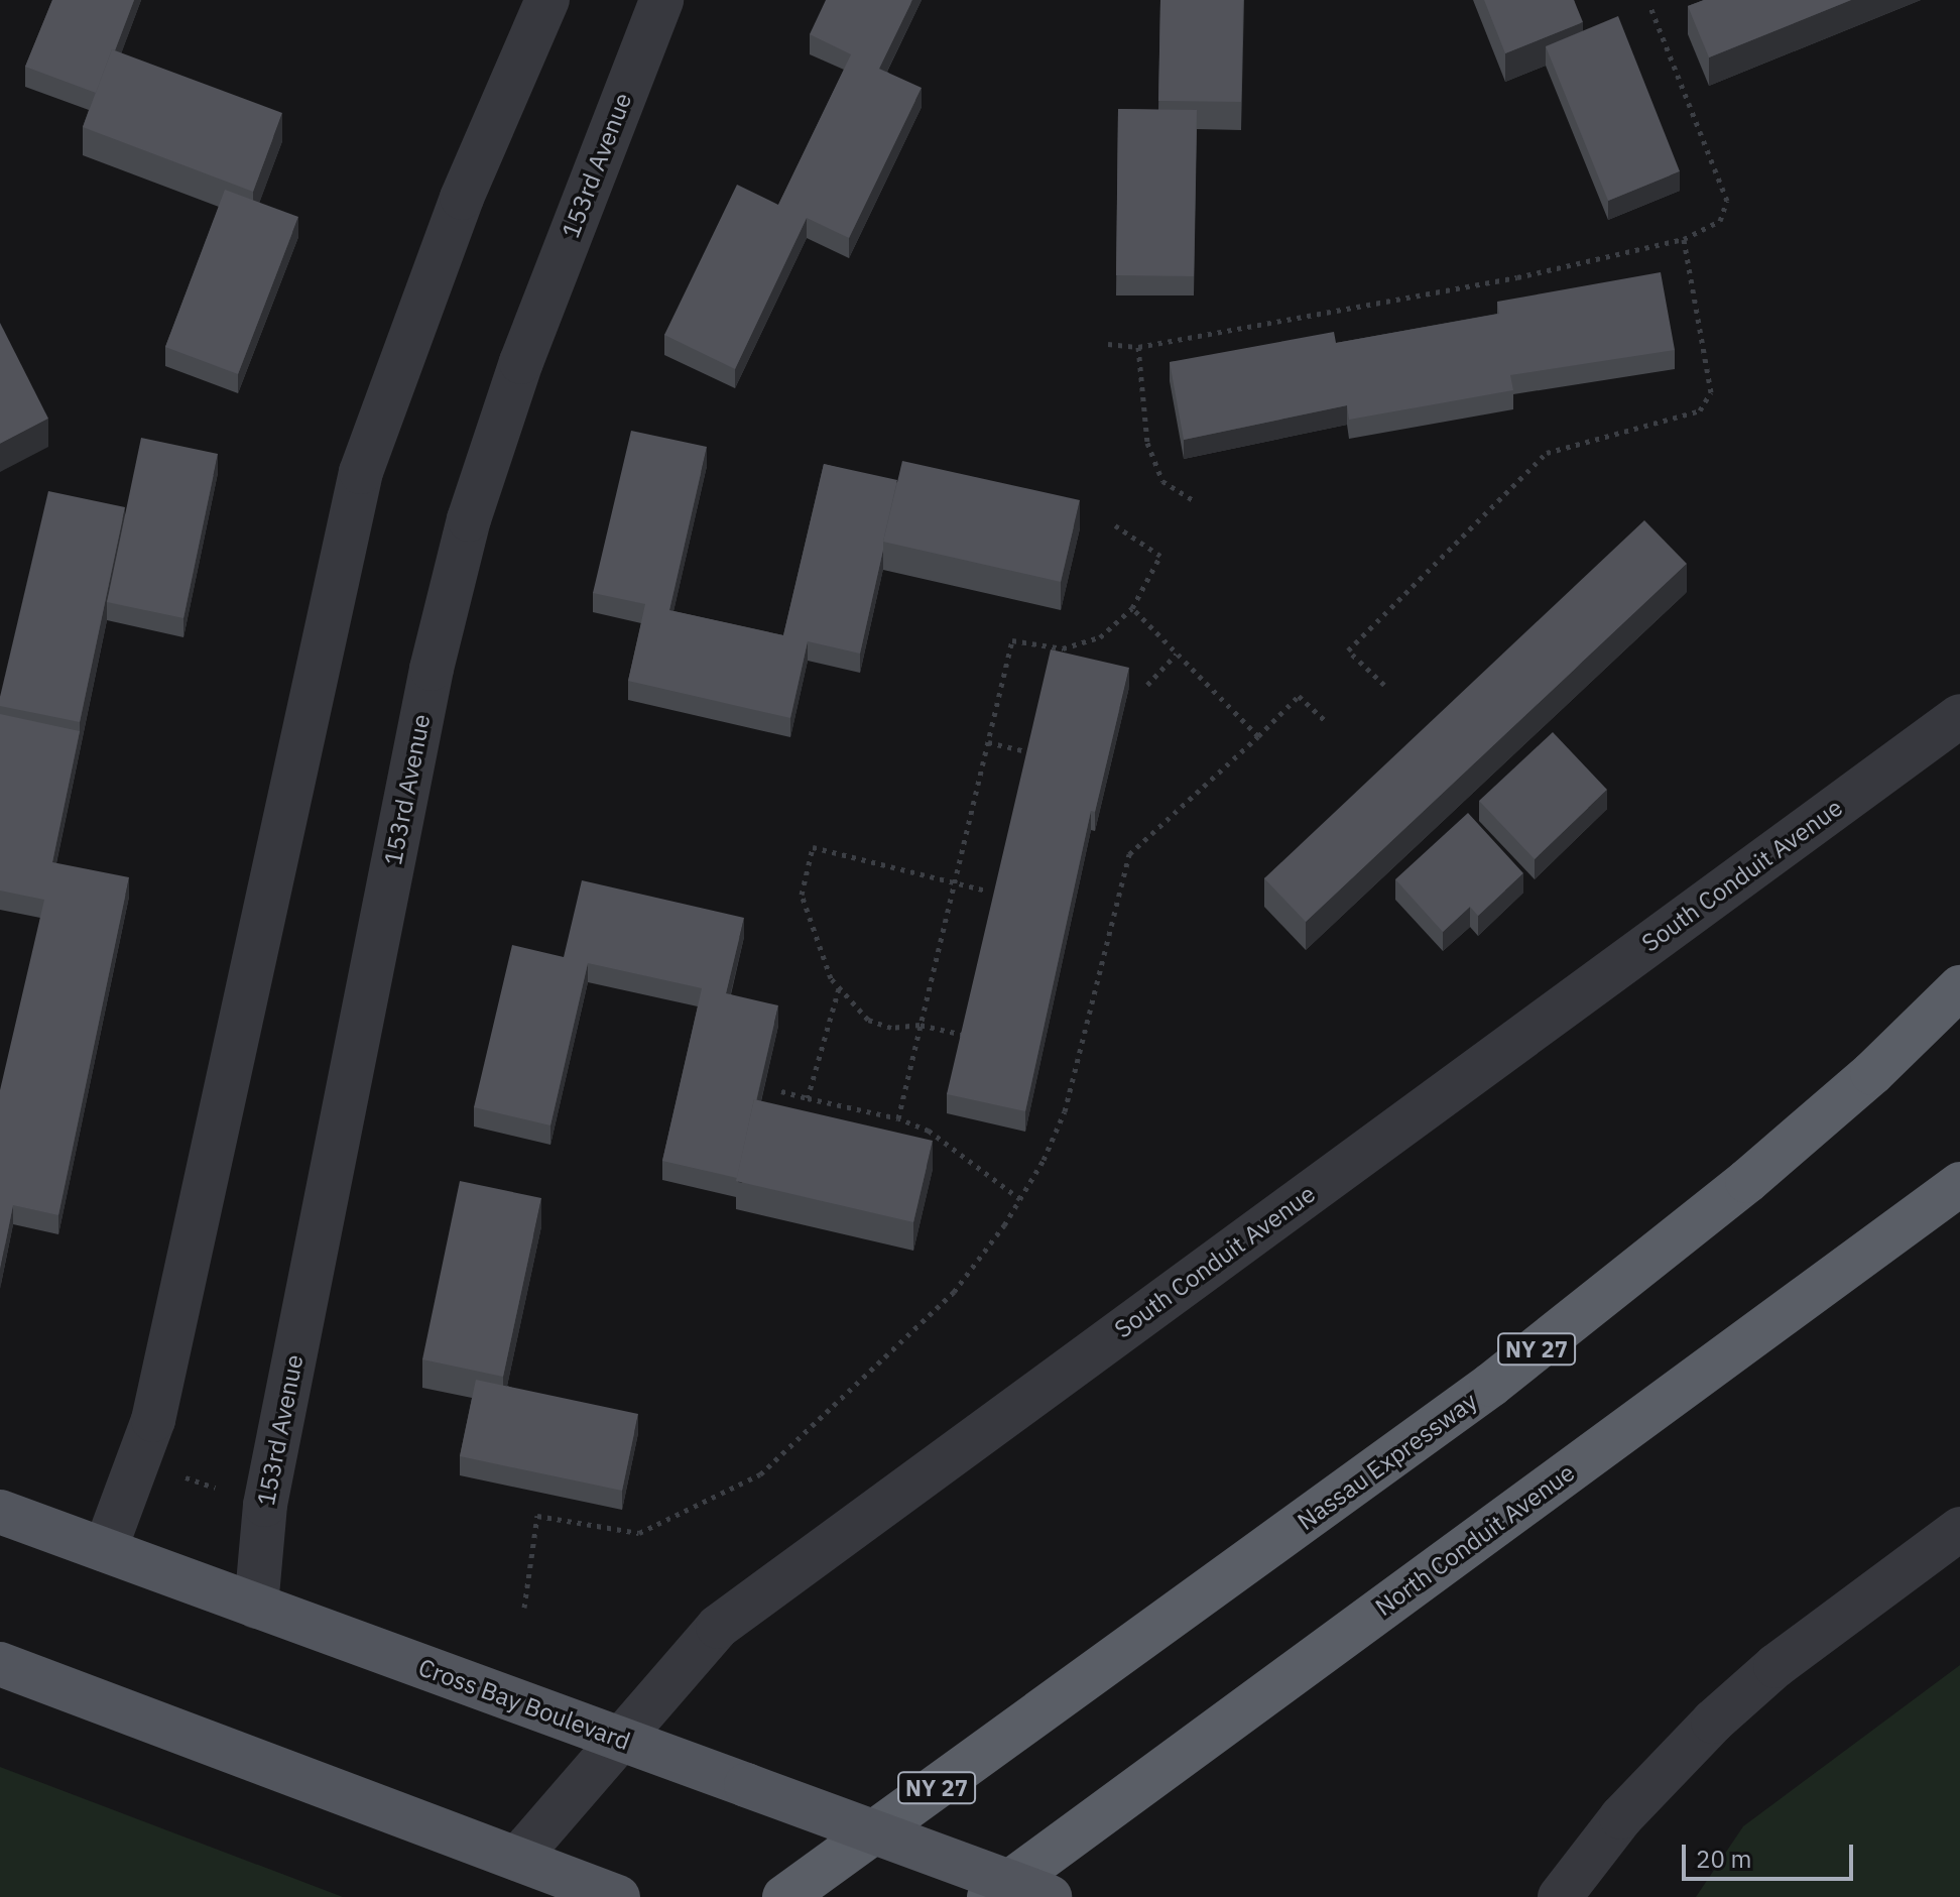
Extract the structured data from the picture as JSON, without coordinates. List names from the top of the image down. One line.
{"streets":{"highway":["NY 27","Nassau Expressway","North Conduit Avenue"],"main road":["Cross Bay Boulevard"],"street":["153rd Avenue","South Conduit Avenue"]},"crossings":[["153rd Avenue","Cross Bay Boulevard"],["South Conduit Avenue","Cross Bay Boulevard"]],"scale_bar":"20 m"}
